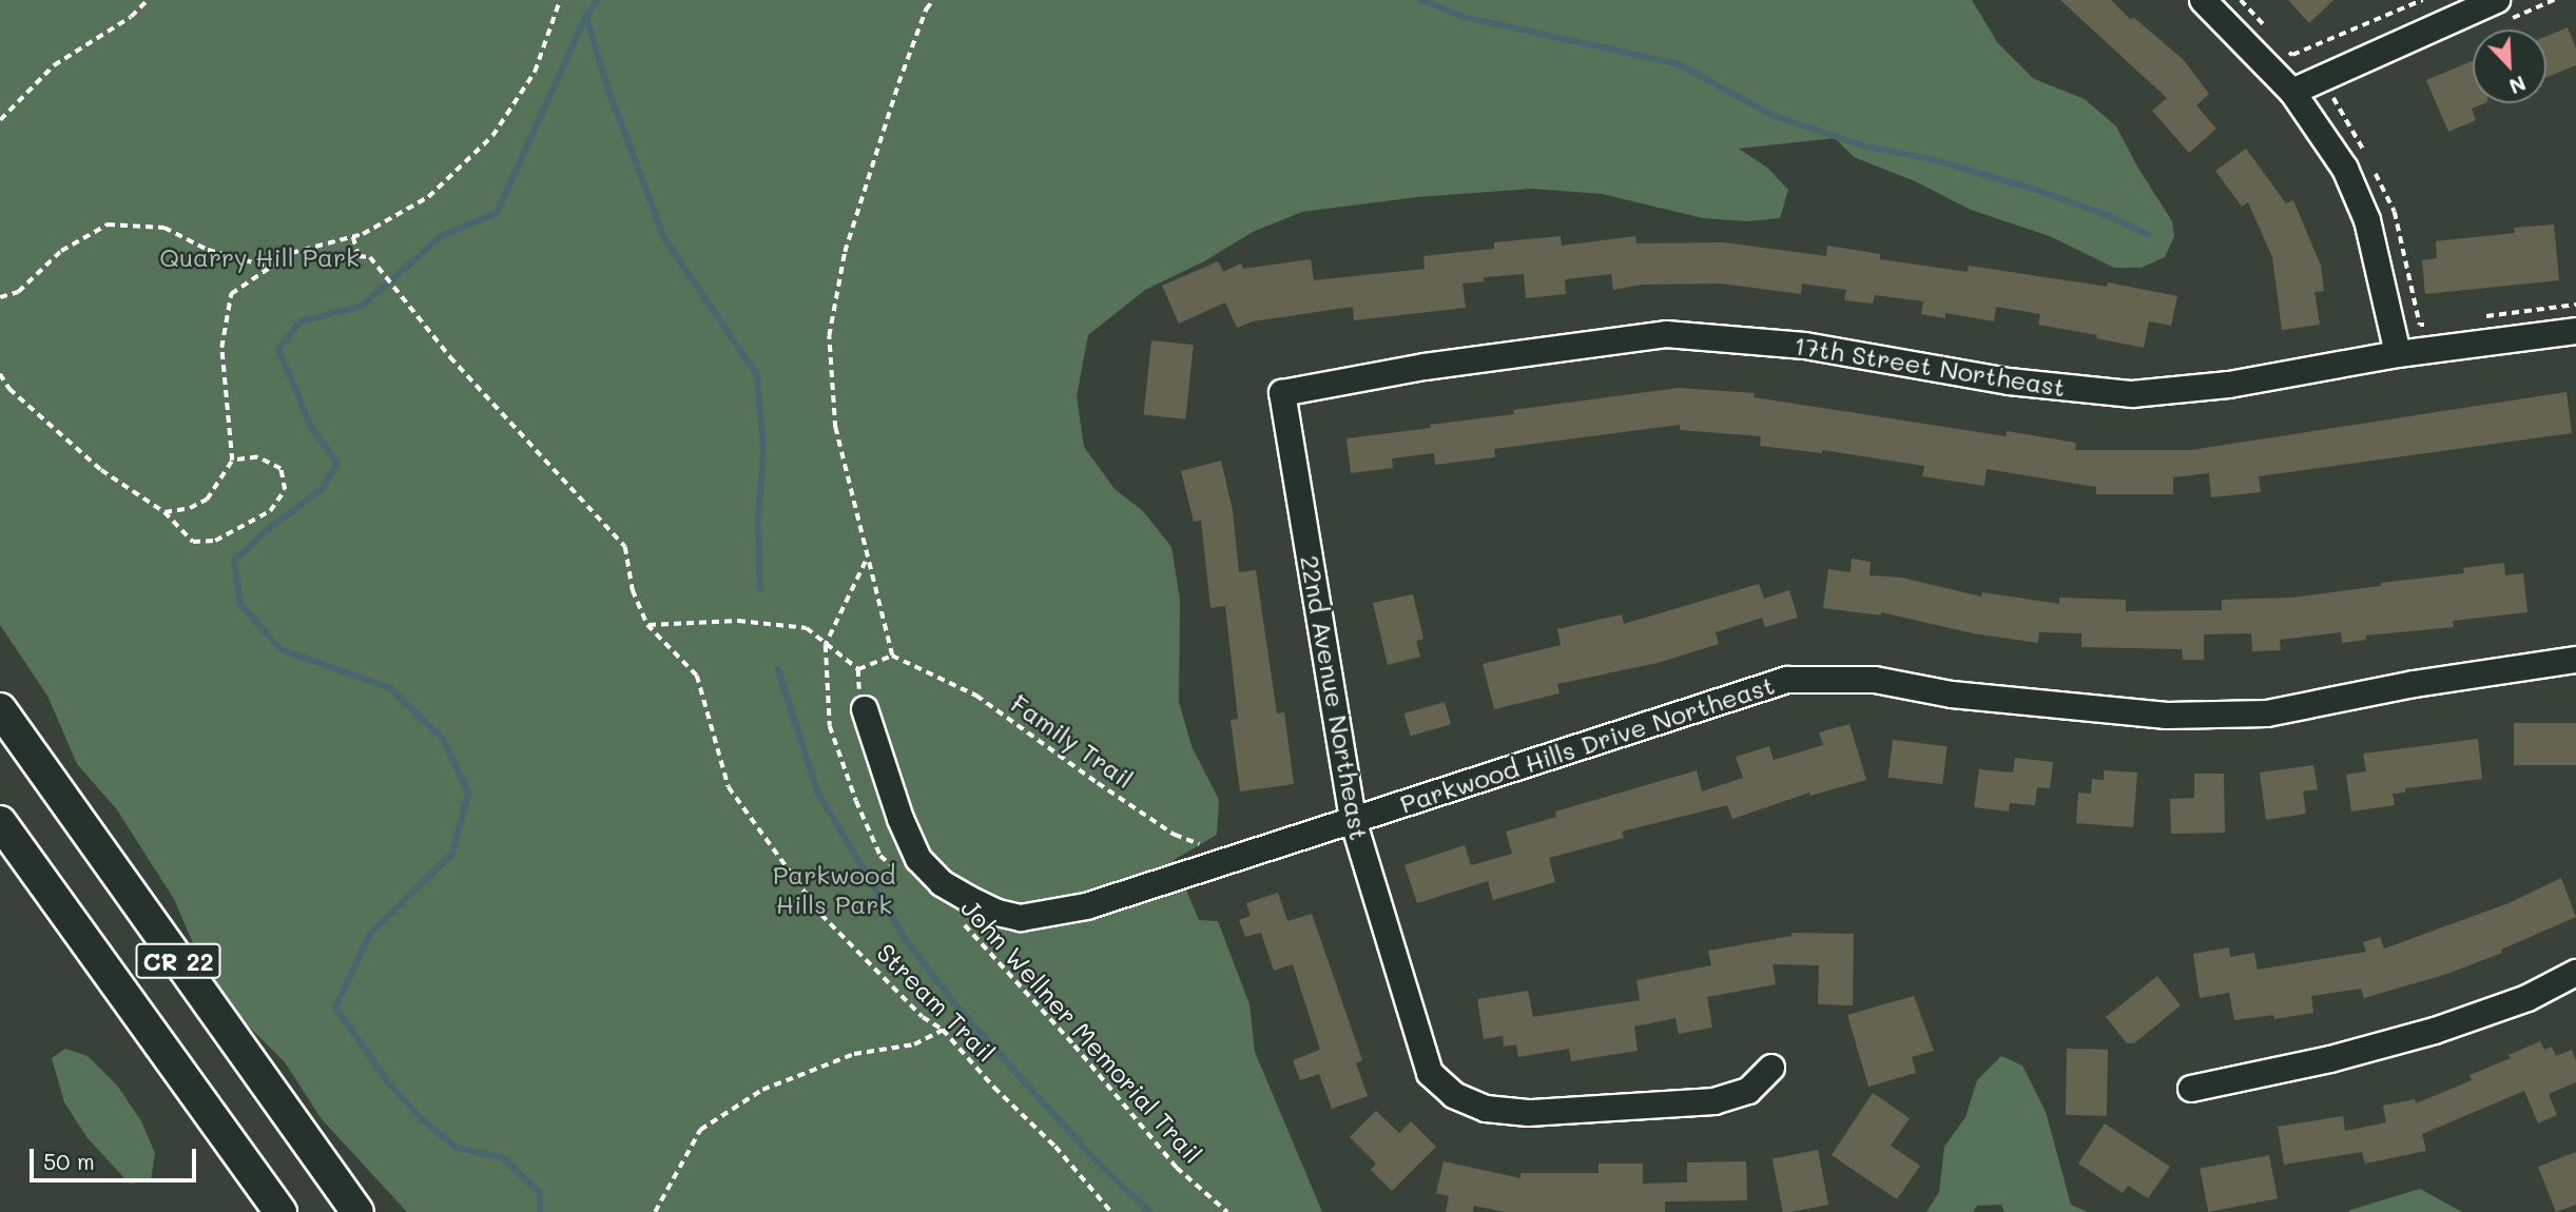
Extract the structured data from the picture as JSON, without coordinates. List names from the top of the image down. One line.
{"streets":{"main road":["CR 22"],"street":["17th Street Northeast","22nd Avenue Northeast","Parkwood Hills Drive Northeast"],"path":["Family Trail","Stream Trail","John Wellner Memorial Trail"]},"crossings":[["17th Street Northeast","22nd Avenue Northeast"],["22nd Avenue Northeast","Parkwood Hills Drive Northeast"],["Family Trail","Parkwood Hills Drive Northeast"]],"parks":["Quarry Hill Park","Parkwood Hills Park"],"scale_bar":"50 m","north":"bottom right"}
